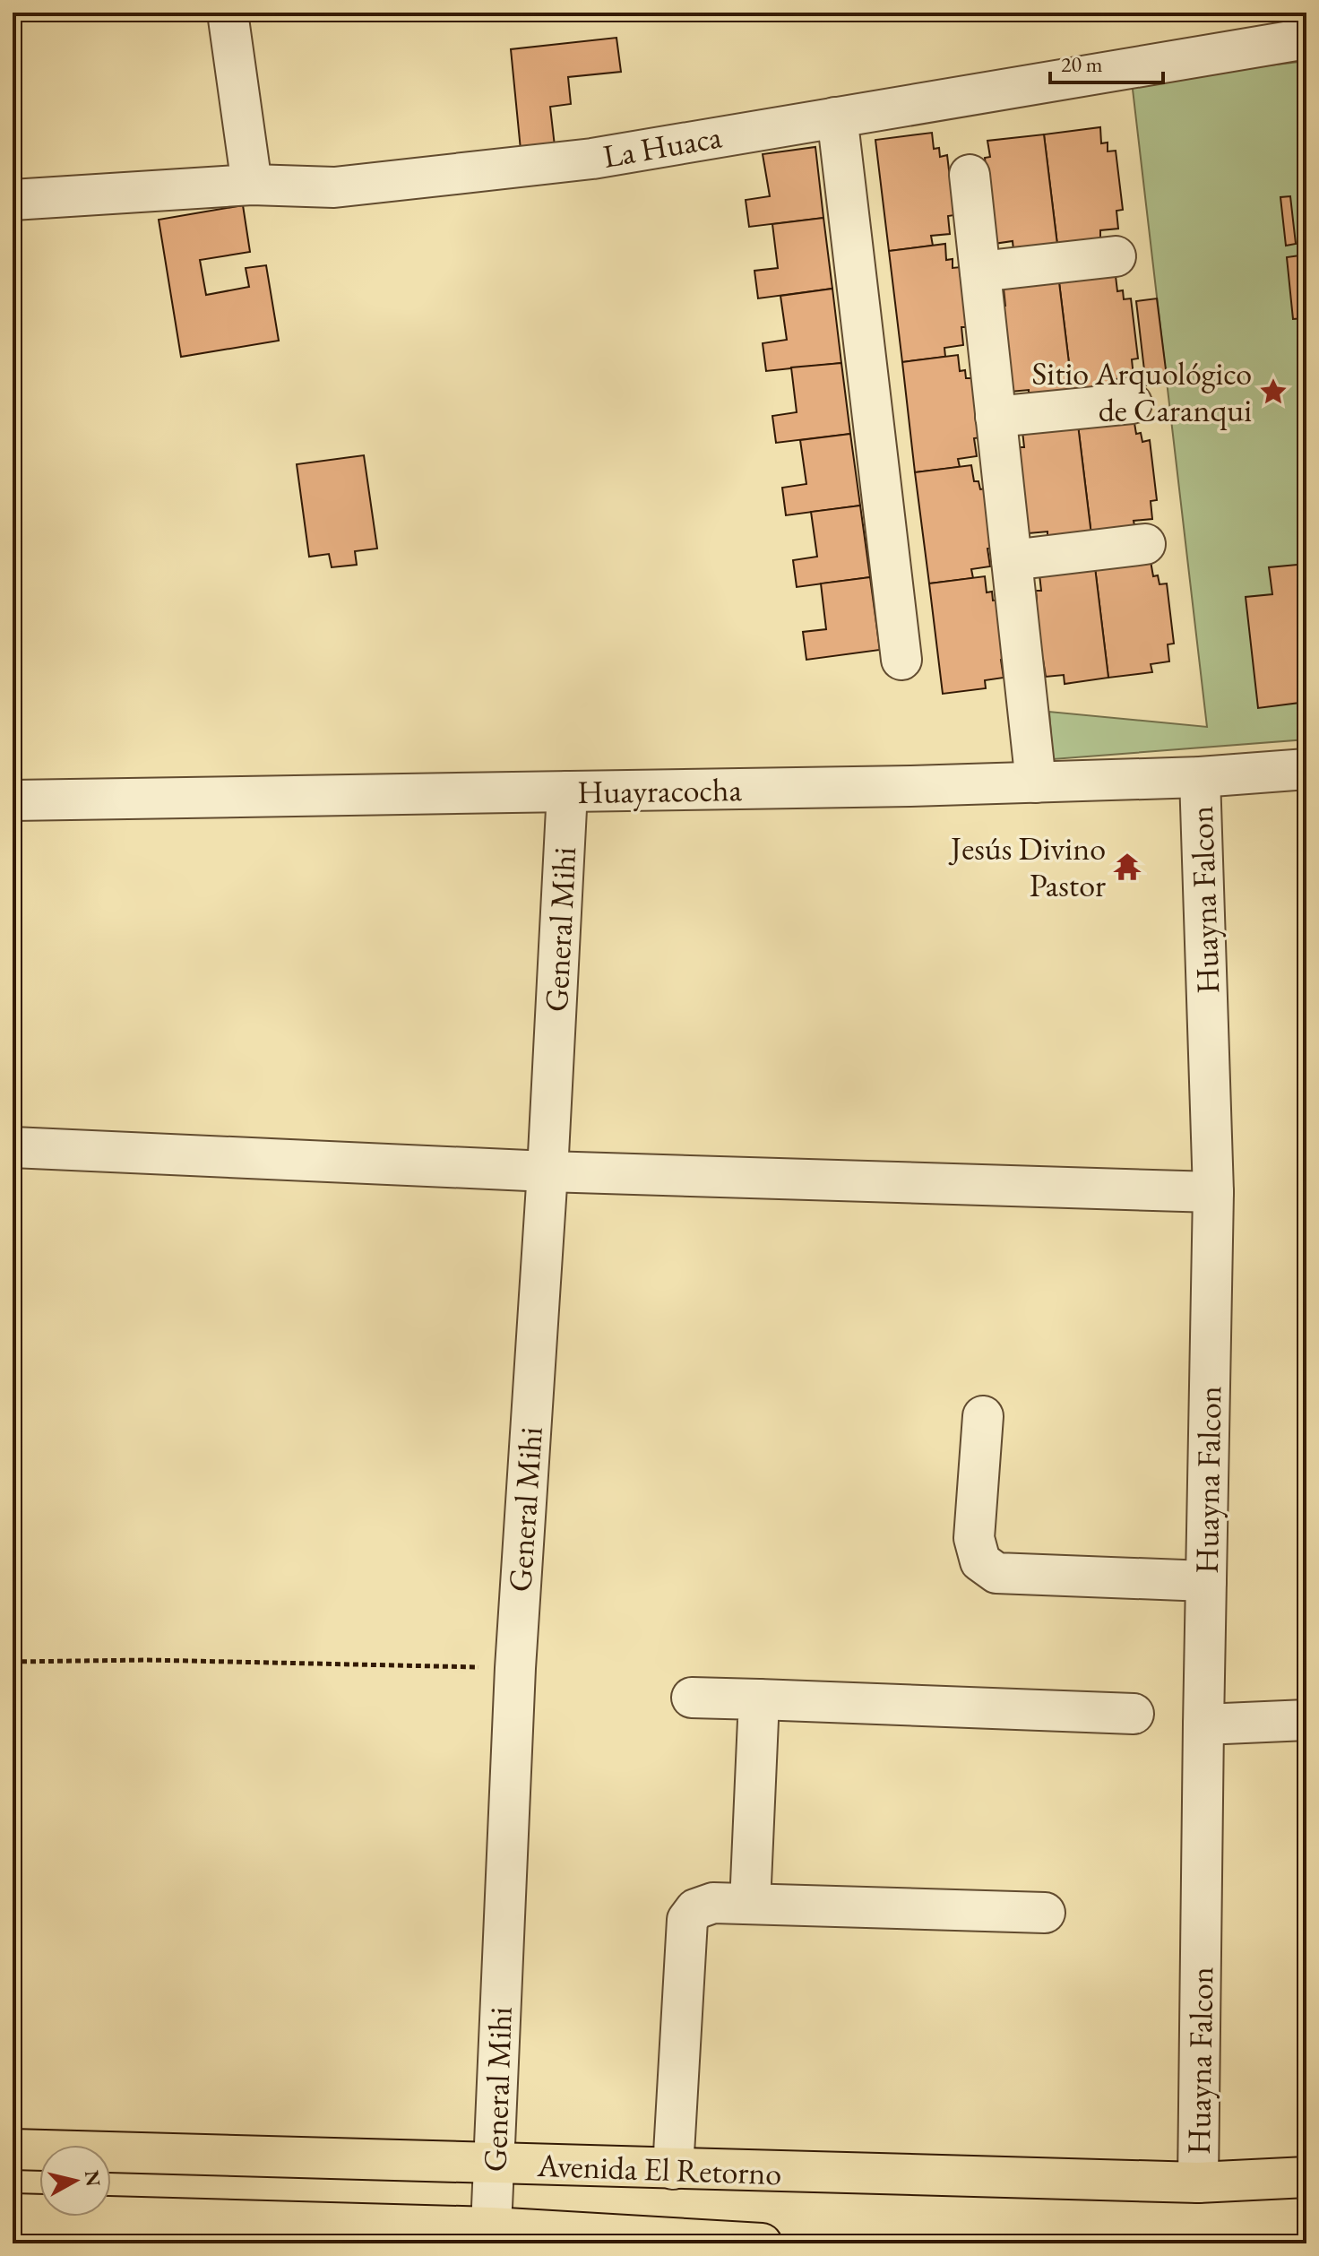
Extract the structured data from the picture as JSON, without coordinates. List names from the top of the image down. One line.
{"streets":{"main road":["Avenida El Retorno"],"street":["La Huaca","Huayracocha","Huayna Falcon","General Mihi"]},"crossings":[["Huayracocha","Huayna Falcon"],["Huayracocha","General Mihi"],["Huayna Falcon","Avenida El Retorno"],["General Mihi","Avenida El Retorno"]],"places":{"place":["Sitio Arquológico de Caranqui"],"temple":["Jesús Divino Pastor"]},"scale_bar":"20 m","north":"right"}
